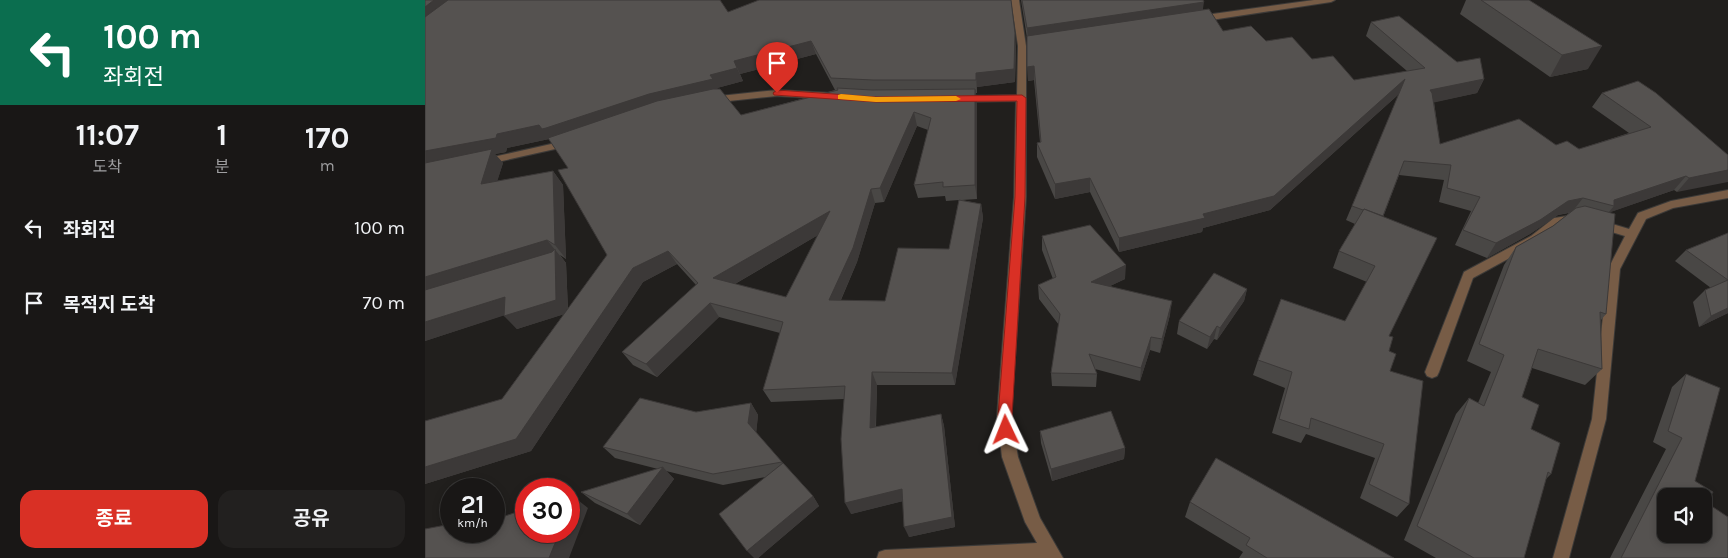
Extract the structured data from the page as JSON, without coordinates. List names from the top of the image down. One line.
{"page":{"turn":["100 m","좌회전"],"eta":["11:07","도착","1","분","170","m"],"list":[{"name":"좌회전","value":"100 m"},{"name":"목적지 도착","value":"70 m"}],"speed":"21 km/h","limit":"30","buttons":["종료","공유"]}}
